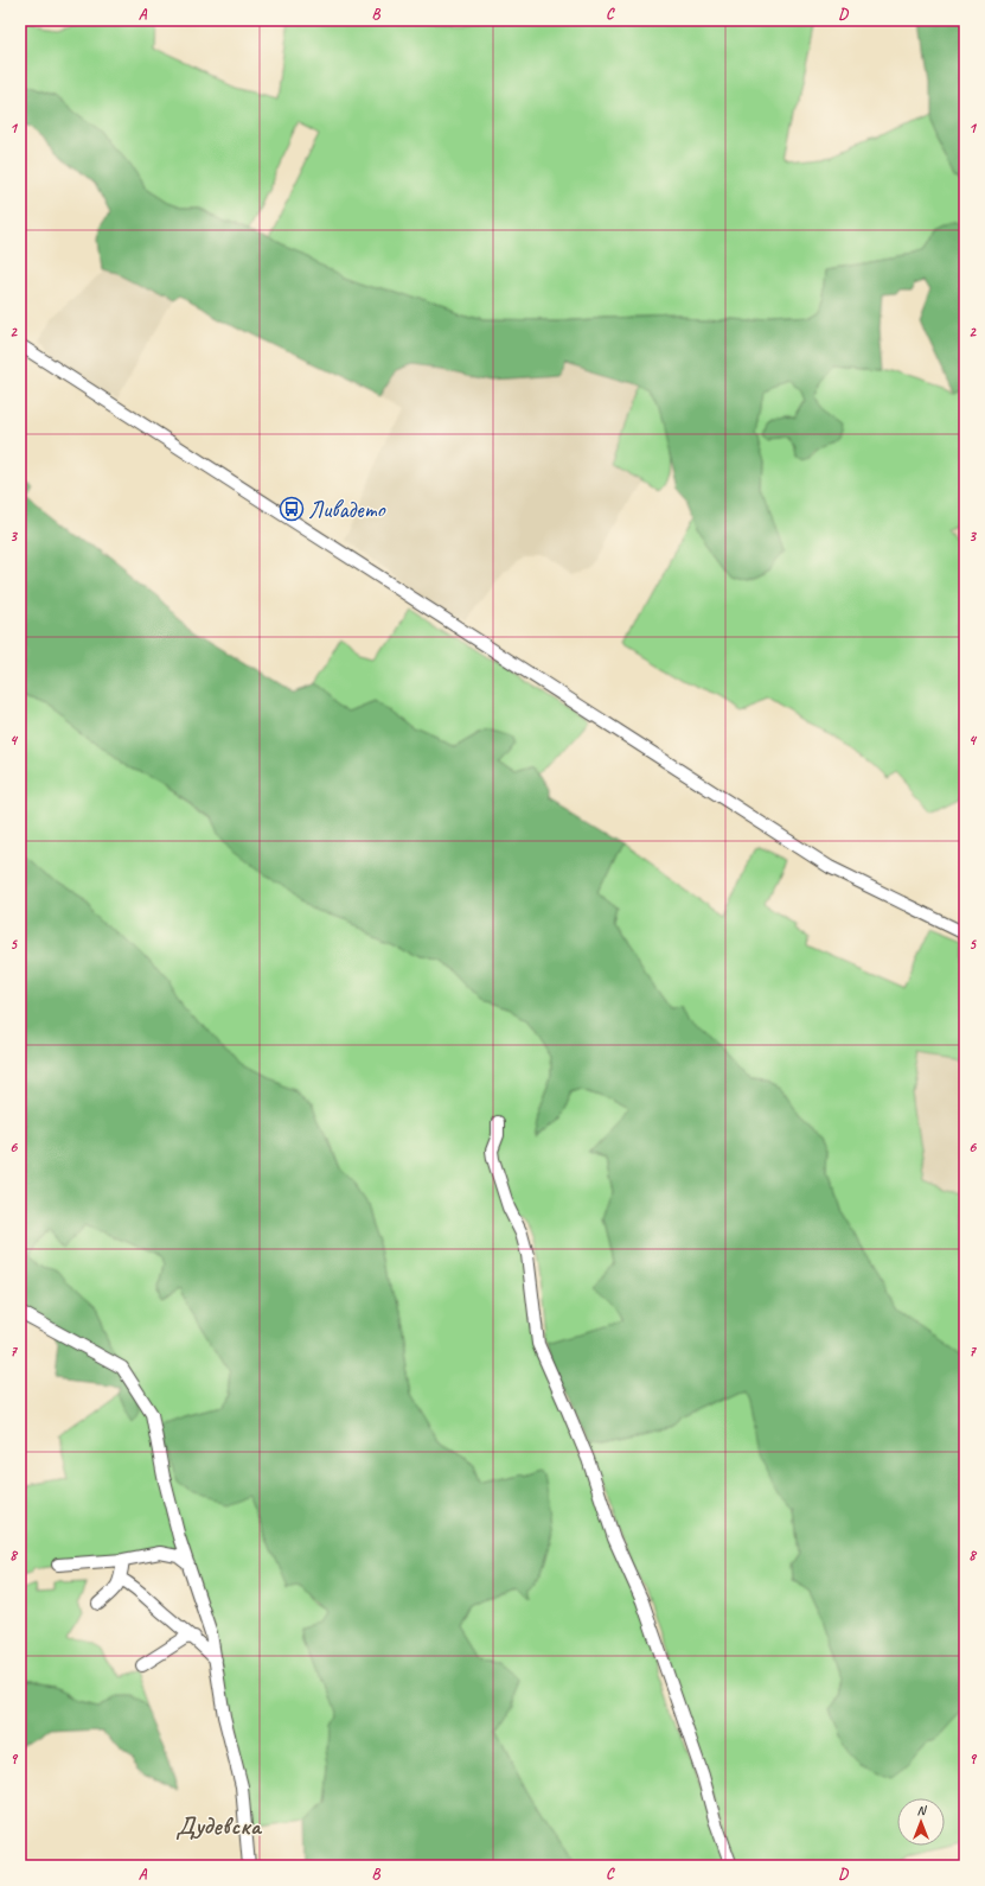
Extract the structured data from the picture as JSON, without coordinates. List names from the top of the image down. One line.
{"districts":["Дудевска"],"places":{"bus stop":["Ливадето"]},"north":"top","grid":{"columns":["A","B","C","D"],"rows":["1","2","3","4","5","6","7","8","9"]}}
